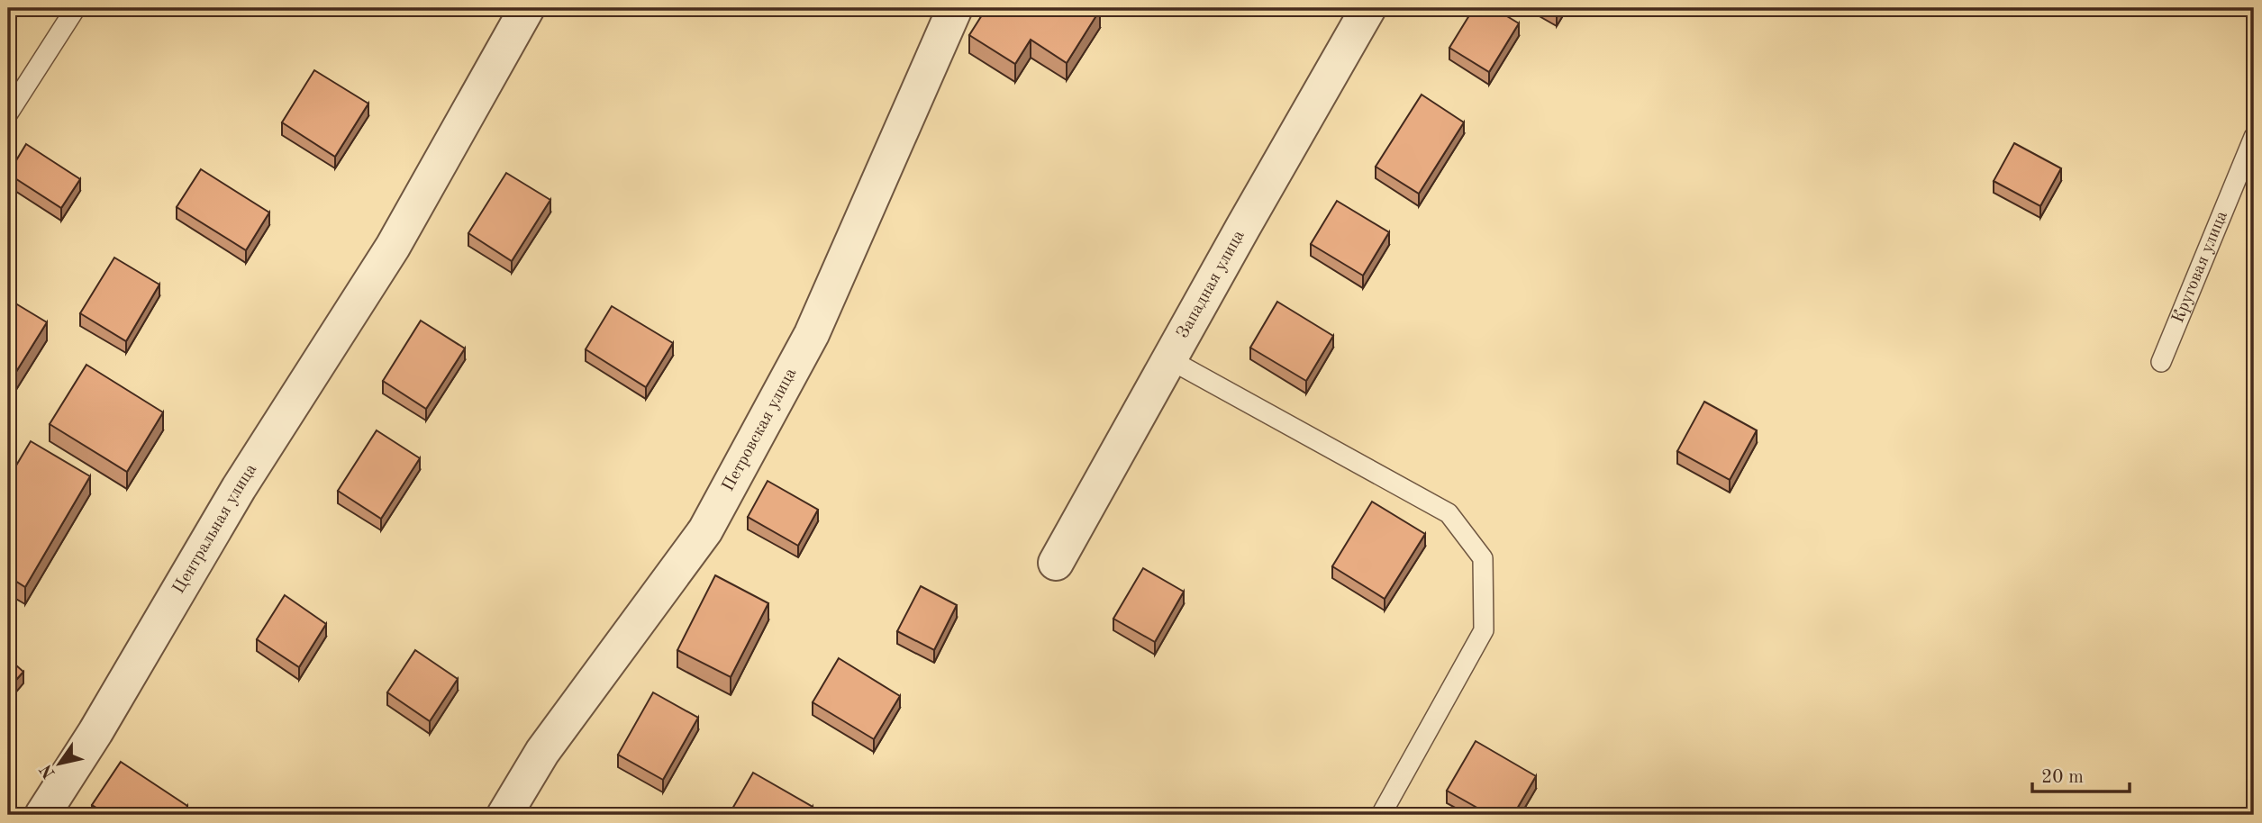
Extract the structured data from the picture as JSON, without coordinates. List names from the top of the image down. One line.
{"streets":{"street":["Западная улица","Петровская улица","Центральная улица"],"lane":["Круговая улица"]},"scale_bar":"20 m","north":"bottom left"}
